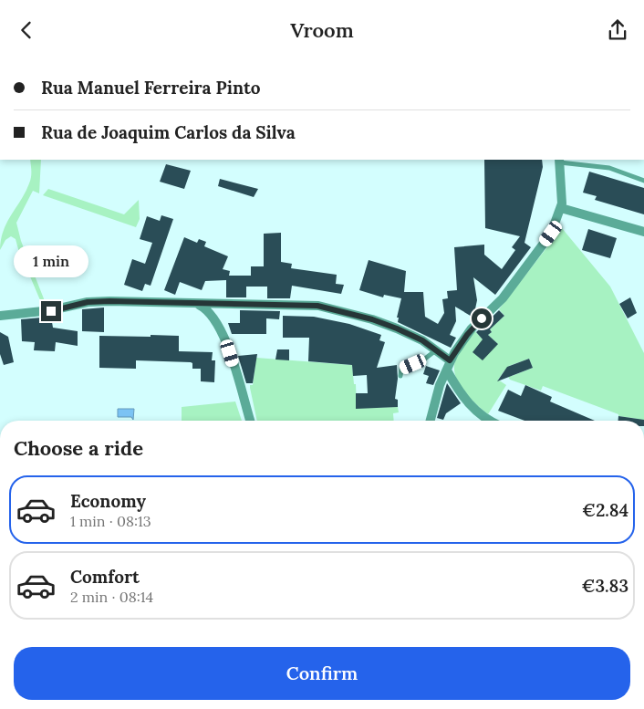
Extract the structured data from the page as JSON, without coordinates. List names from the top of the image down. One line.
{"page":{"header":"Vroom","banner":["Rua Manuel Ferreira Pinto","Rua de Joaquim Carlos da Silva"],"bubble":"1 min","heading":"Choose a ride","list":[{"name":"Economy","note":"1 min · 08:13","value":"€2.84"},{"name":"Comfort","note":"2 min · 08:14","value":"€3.83"}],"buttons":"Confirm"}}
